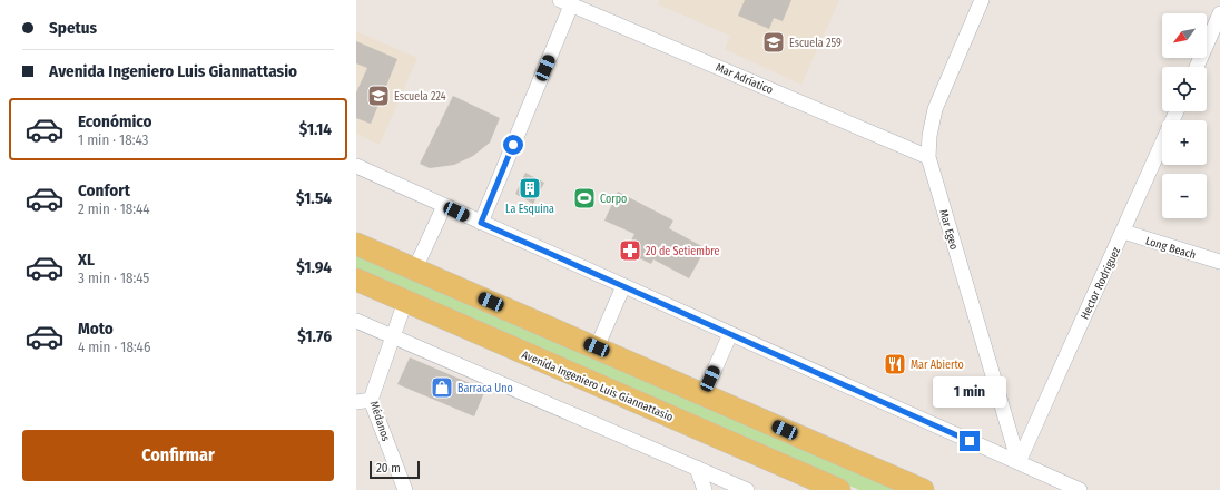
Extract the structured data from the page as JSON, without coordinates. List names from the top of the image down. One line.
{"streets":{"main road":["Avenida Ingeniero Luis Giannattasio"],"street":["Mar Adríatico","Mar Egeo","Long Beach","Hector Rodriguez","Médanos"]},"crossings":[["Mar Adríatico","Mar Egeo"],["Mar Egeo","Hector Rodriguez"],["Long Beach","Hector Rodriguez"],["Avenida Ingeniero Luis Giannattasio","Médanos"]],"places":{"school or university":["Escuela 259","Escuela 224"],"building":["La Esquina"],"sports":["Corpo"],"pharmacy":["20 de Setiembre"],"restaurant":["Mar Abierto"],"shop":["Barraca Uno"]},"scale_bar":"20 m","north":"bottom left","page":{"banner":["Spetus","Avenida Ingeniero Luis Giannattasio"],"map_buttons":["+","−"],"list":[{"name":"Económico","note":"1 min · 18:43","value":"$1.14"},{"name":"Confort","note":"2 min · 18:44","value":"$1.54"},{"name":"XL","note":"3 min · 18:45","value":"$1.94"},{"name":"Moto","note":"4 min · 18:46","value":"$1.76"}],"bubble":"1 min","buttons":"Confirmar","scale":"20 m"}}
